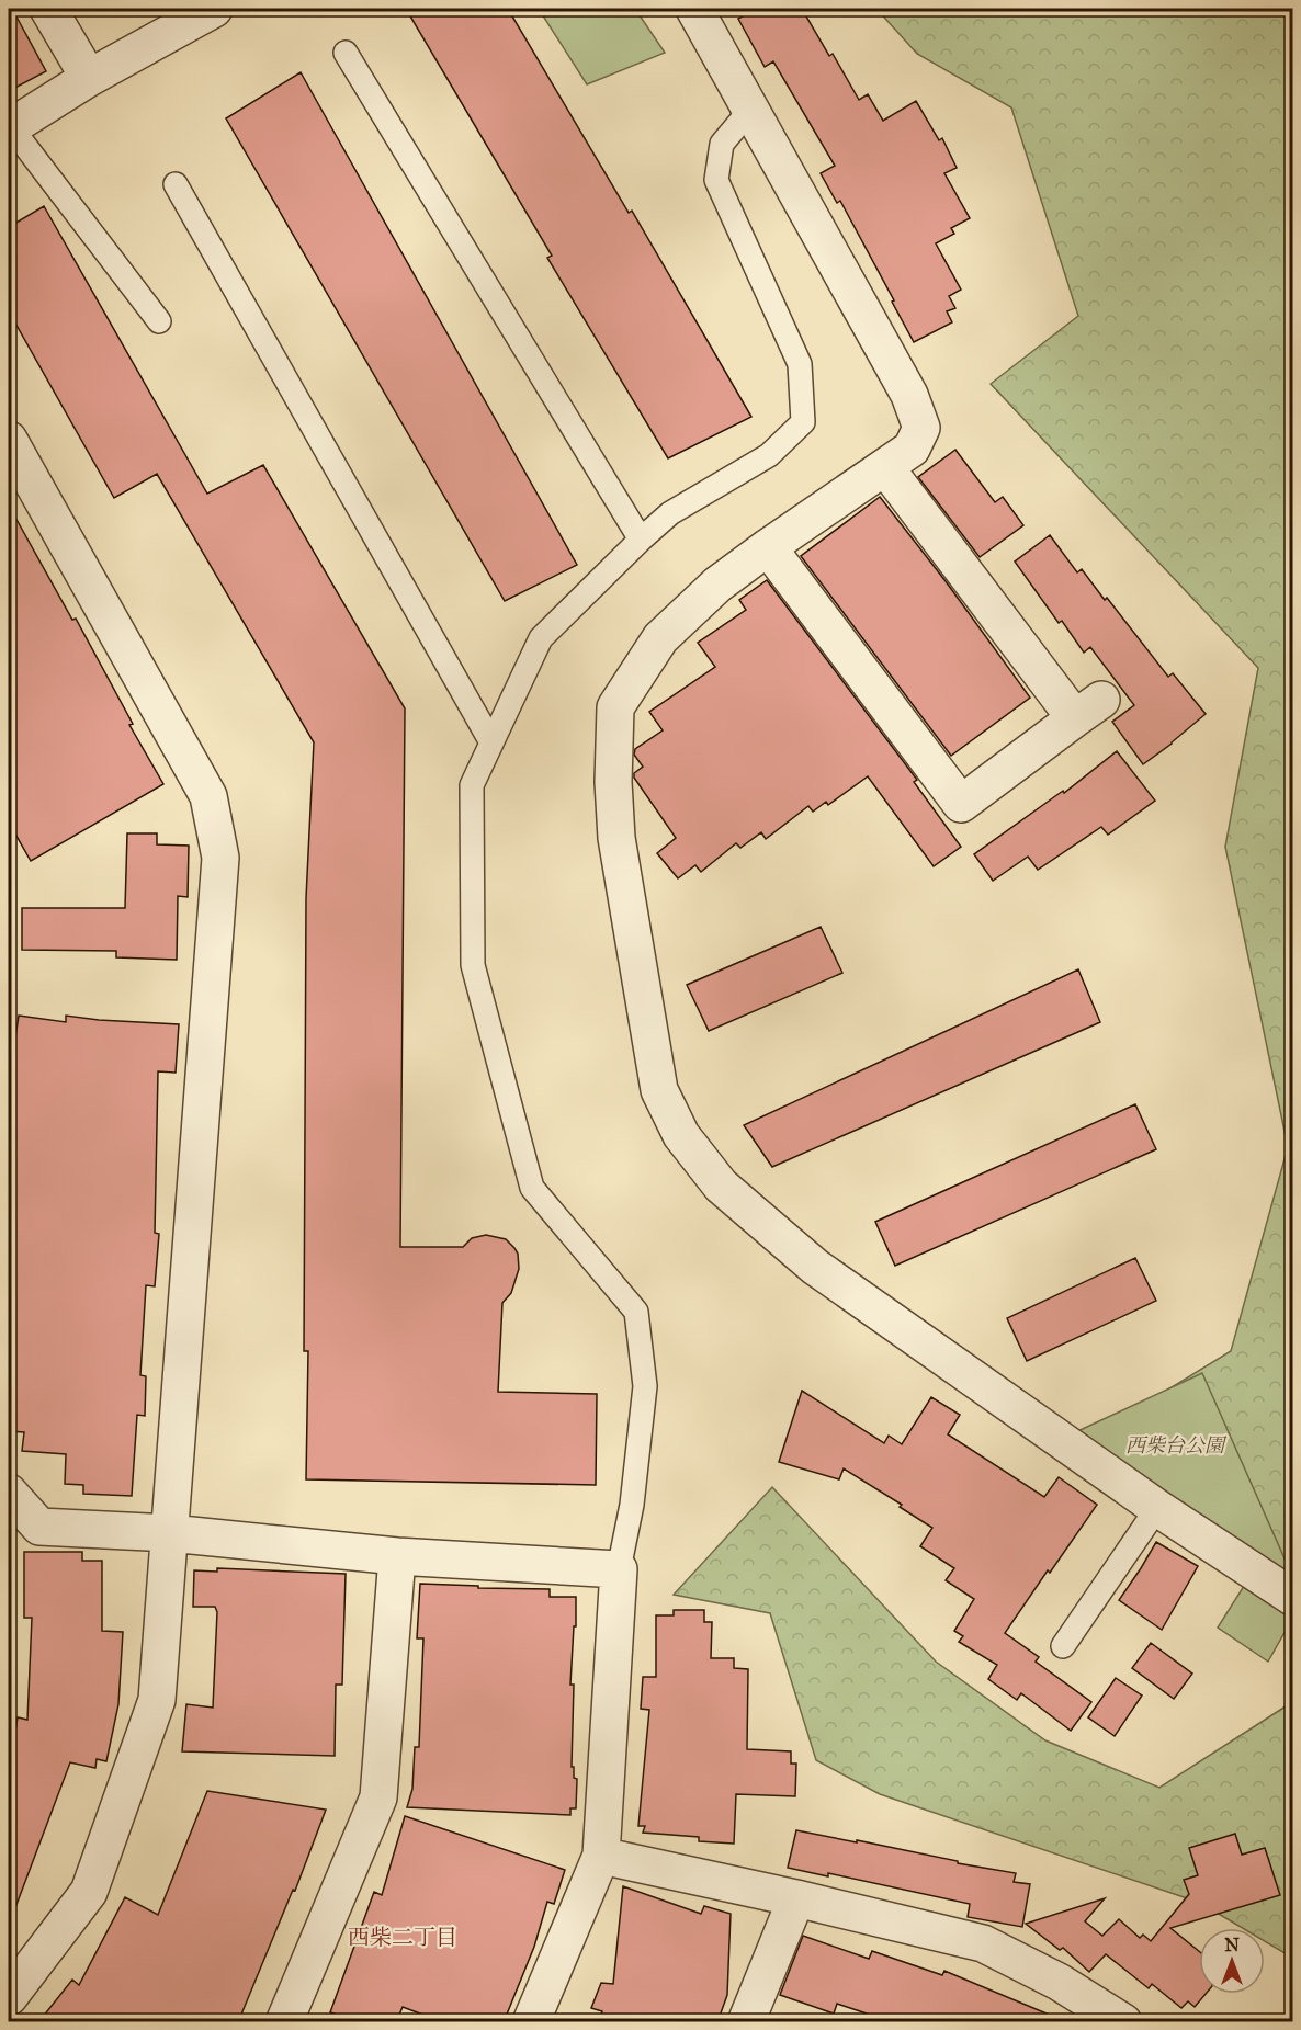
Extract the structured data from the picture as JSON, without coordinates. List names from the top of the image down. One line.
{"districts":["西柴二丁目"],"parks":["西柴台公園"],"north":"top"}
